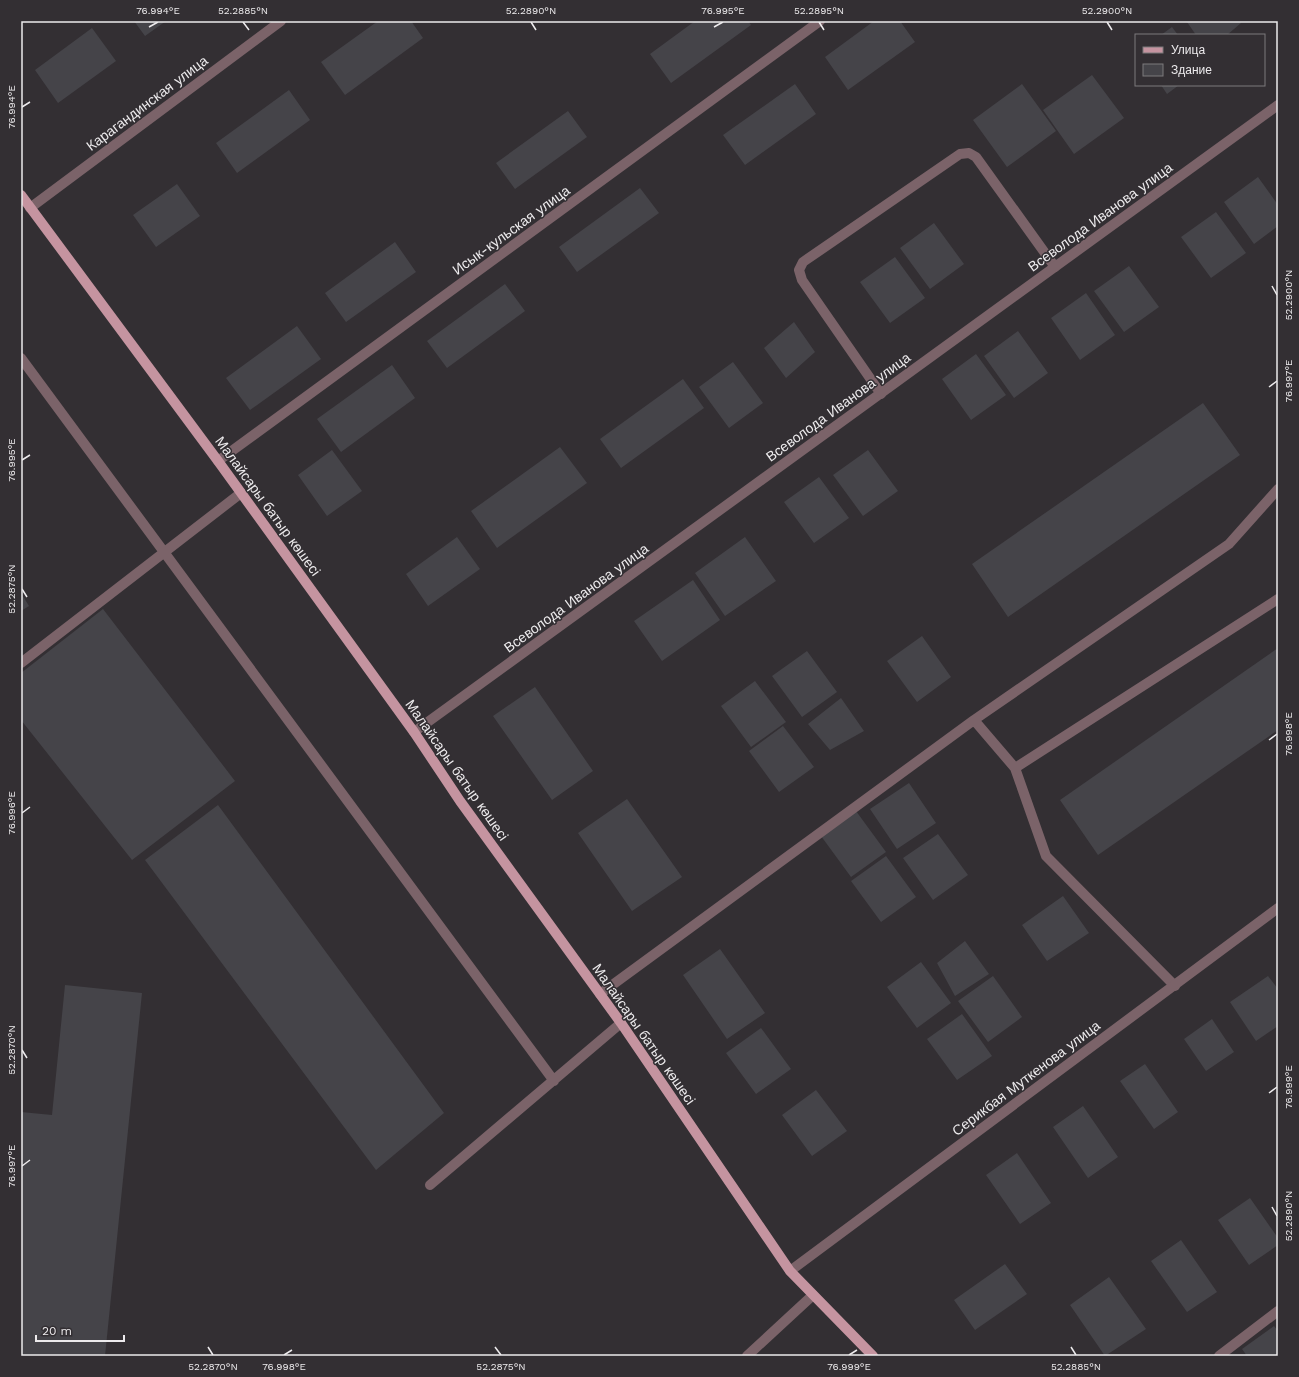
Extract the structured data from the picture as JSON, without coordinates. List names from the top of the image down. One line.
{"streets":{"main road":["Малайсары батыр көшесі"],"street":["Карагандинская улица","Всеволода Иванова улица","Исык-кульская улица","Серикбая Муткенова улица"]},"crossings":[["Карагандинская улица","Малайсары батыр көшесі"],["Всеволода Иванова улица","Малайсары батыр көшесі"],["Исык-кульская улица","Малайсары батыр көшесі"],["Малайсары батыр көшесі","Серикбая Муткенова улица"]],"legend":["Улица","Здание"],"scale_bar":"20 m","coordinates":["76.994°E","52.2885°N","52.2890°N","76.995°E","52.2895°N","52.2900°N","76.997°E","52.2875°N","76.998°E","76.996°E","52.2870°N","76.999°E"]}
